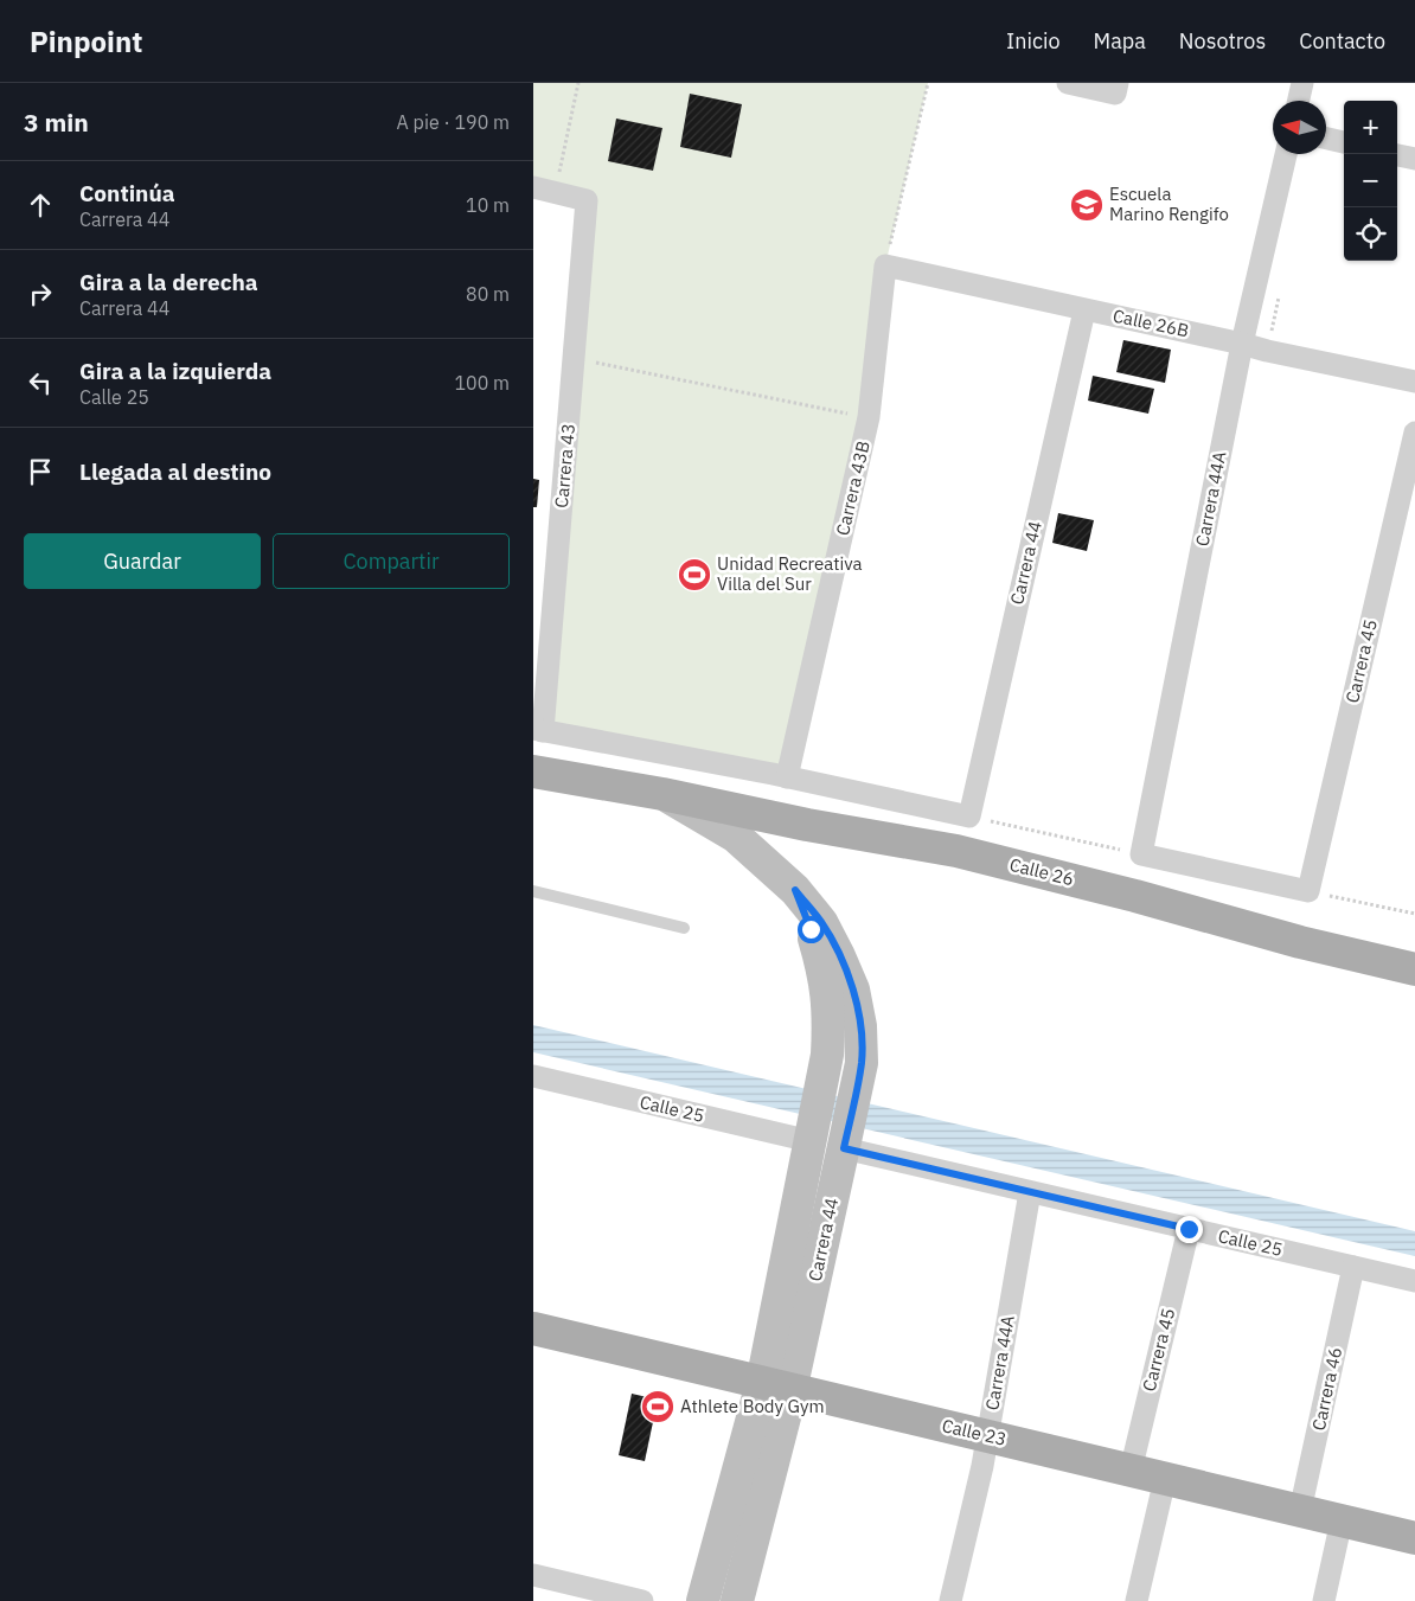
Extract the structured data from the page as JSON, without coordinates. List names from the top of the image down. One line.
{"streets":{"main road":["Carrera 44","Calle 26","Calle 23"],"street":["Calle 26B","Carrera 43","Carrera 43B","Carrera 44A","Carrera 45","Calle 25","Carrera 46"]},"crossings":[["Calle 26B","Carrera 43B"],["Calle 26B","Carrera 44A"],["Calle 26B","Carrera 44"],["Carrera 44A","Calle 25"],["Carrera 44A","Calle 23"],["Carrera 44","Calle 26"],["Carrera 44","Calle 25"],["Carrera 44","Calle 23"],["Carrera 45","Calle 25"],["Carrera 45","Calle 23"],["Calle 25","Carrera 46"],["Carrera 46","Calle 23"]],"places":{"school or university":["Escuela Marino Rengifo"],"sports":["Unidad Recreativa Villa del Sur","Athlete Body Gym"]},"north":"left","page":{"header":"Pinpoint","nav":["Inicio","Mapa","Nosotros","Contacto"],"heading":["3 min","A pie · 190 m"],"map_buttons":["+","−"],"list":[["Continúa","Carrera 44","10 m"],["Gira a la derecha","Carrera 44","80 m"],["Gira a la izquierda","Calle 25","100 m"],"Llegada al destino"],"buttons":["Guardar","Compartir"]}}
